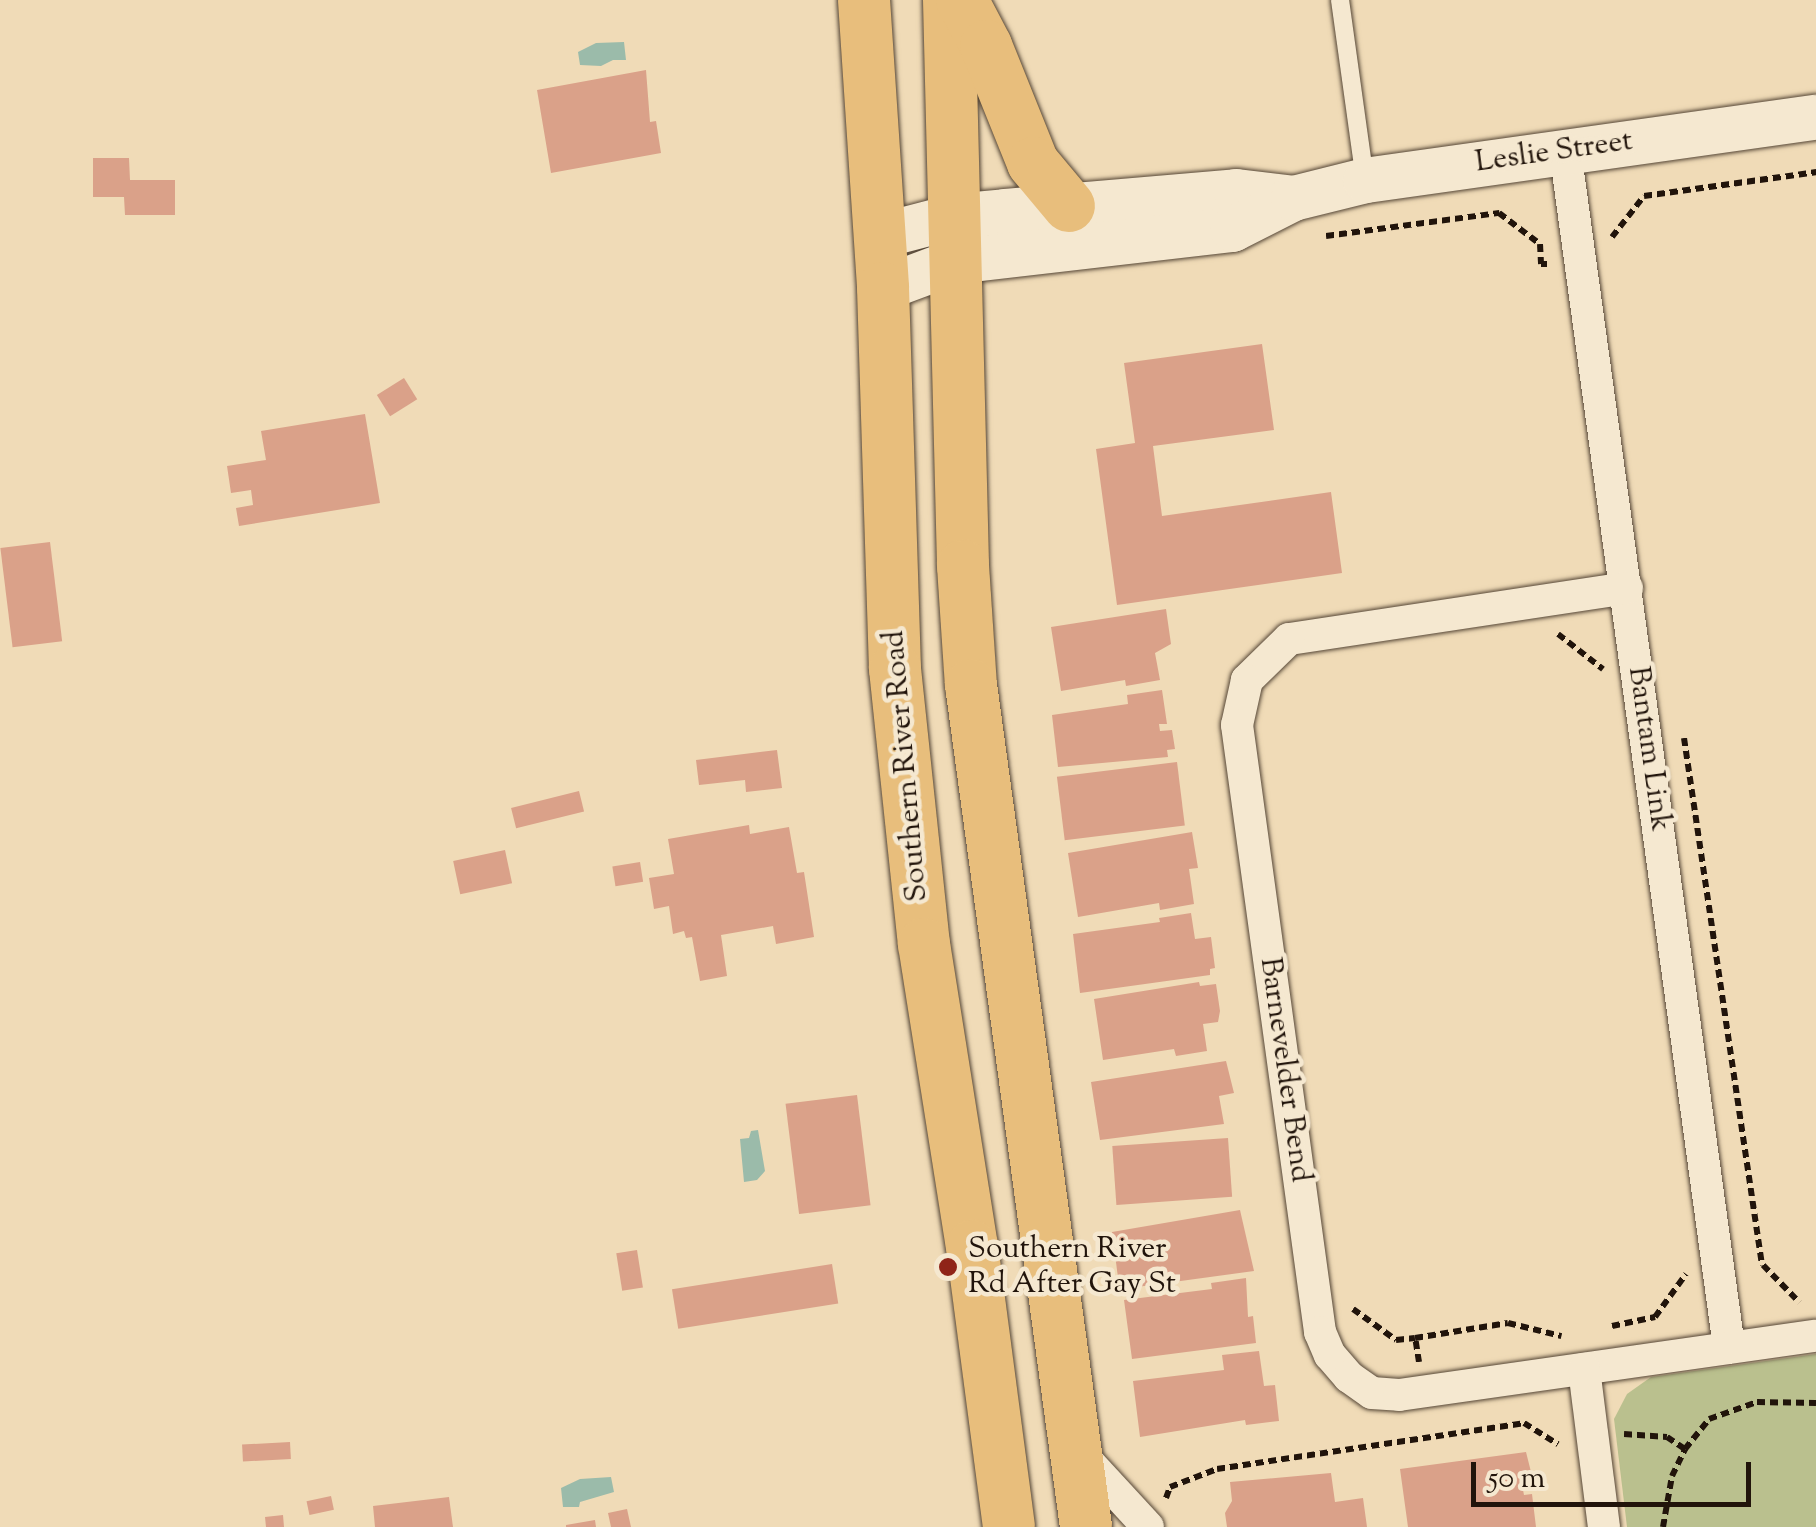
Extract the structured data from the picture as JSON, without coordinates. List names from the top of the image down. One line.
{"streets":{"main road":["Southern River Road"],"street":["Leslie Street","Bantam Link","Barnevelder Bend"]},"crossings":[["Leslie Street","Bantam Link"],["Leslie Street","Southern River Road"],["Bantam Link","Barnevelder Bend"]],"places":["Southern River Rd After Gay St"],"scale_bar":"50 m"}
